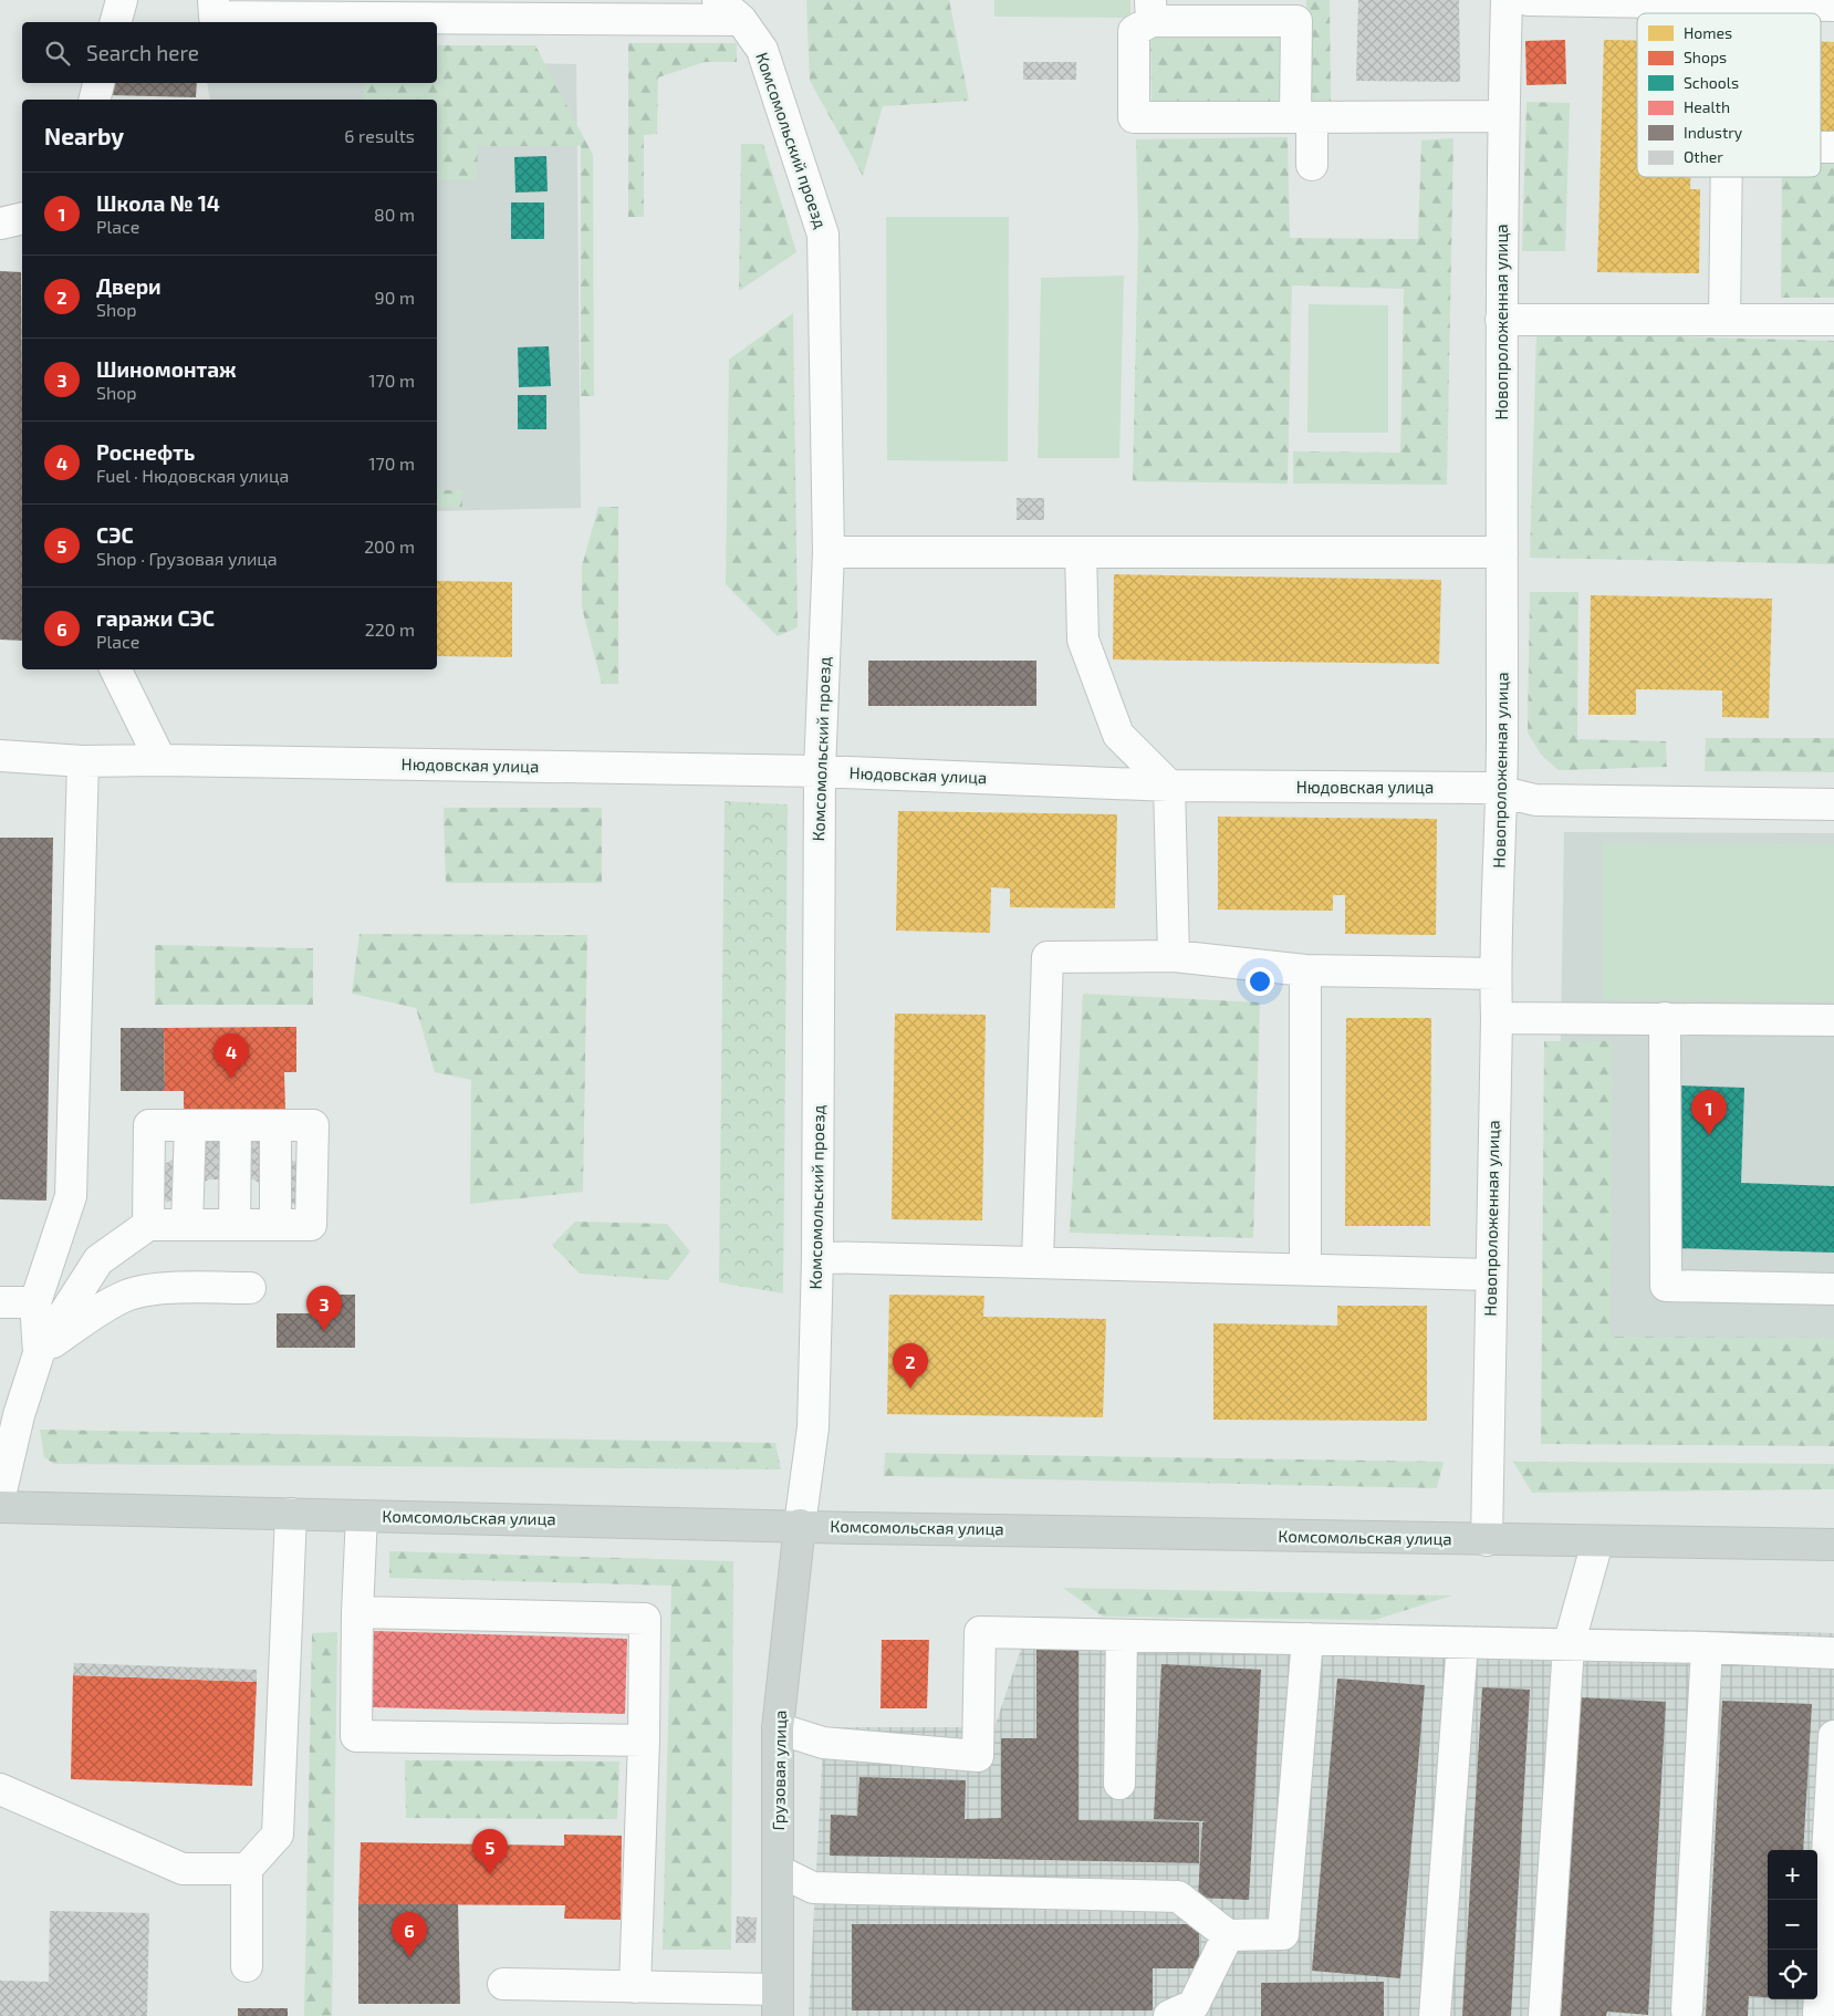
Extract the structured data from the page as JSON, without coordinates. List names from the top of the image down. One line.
{"streets":{"main road":["Комсомольская улица","Грузовая улица"],"street":["Комсомольский проезд","Новопроложенная улица","Нюдовская улица"]},"crossings":[["Комсомольский проезд","Нюдовская улица"],["Комсомольский проезд","Комсомольская улица"],["Комсомольский проезд","Грузовая улица"],["Новопроложенная улица","Нюдовская улица"],["Новопроложенная улица","Комсомольская улица"],["Комсомольская улица","Грузовая улица"]],"legend":["Homes","Shops","Schools","Health","Industry","Other"],"page":{"search":"Search here","heading":["Nearby","6 results"],"list":[{"mark":"1","name":"Школа № 14","note":"Place","value":"80 m"},{"mark":"2","name":"Двери","note":"Shop","value":"90 m"},{"mark":"3","name":"Шиномонтаж","note":"Shop","value":"170 m"},{"mark":"4","name":"Роснефть","note":"Fuel · Нюдовская улица","value":"170 m"},{"mark":"5","name":"СЭС","note":"Shop · Грузовая улица","value":"200 m"},{"mark":"6","name":"гаражи СЭС","note":"Place","value":"220 m"}],"pins":["4","1","3","2","5","6"],"map_buttons":["+","−"]}}
